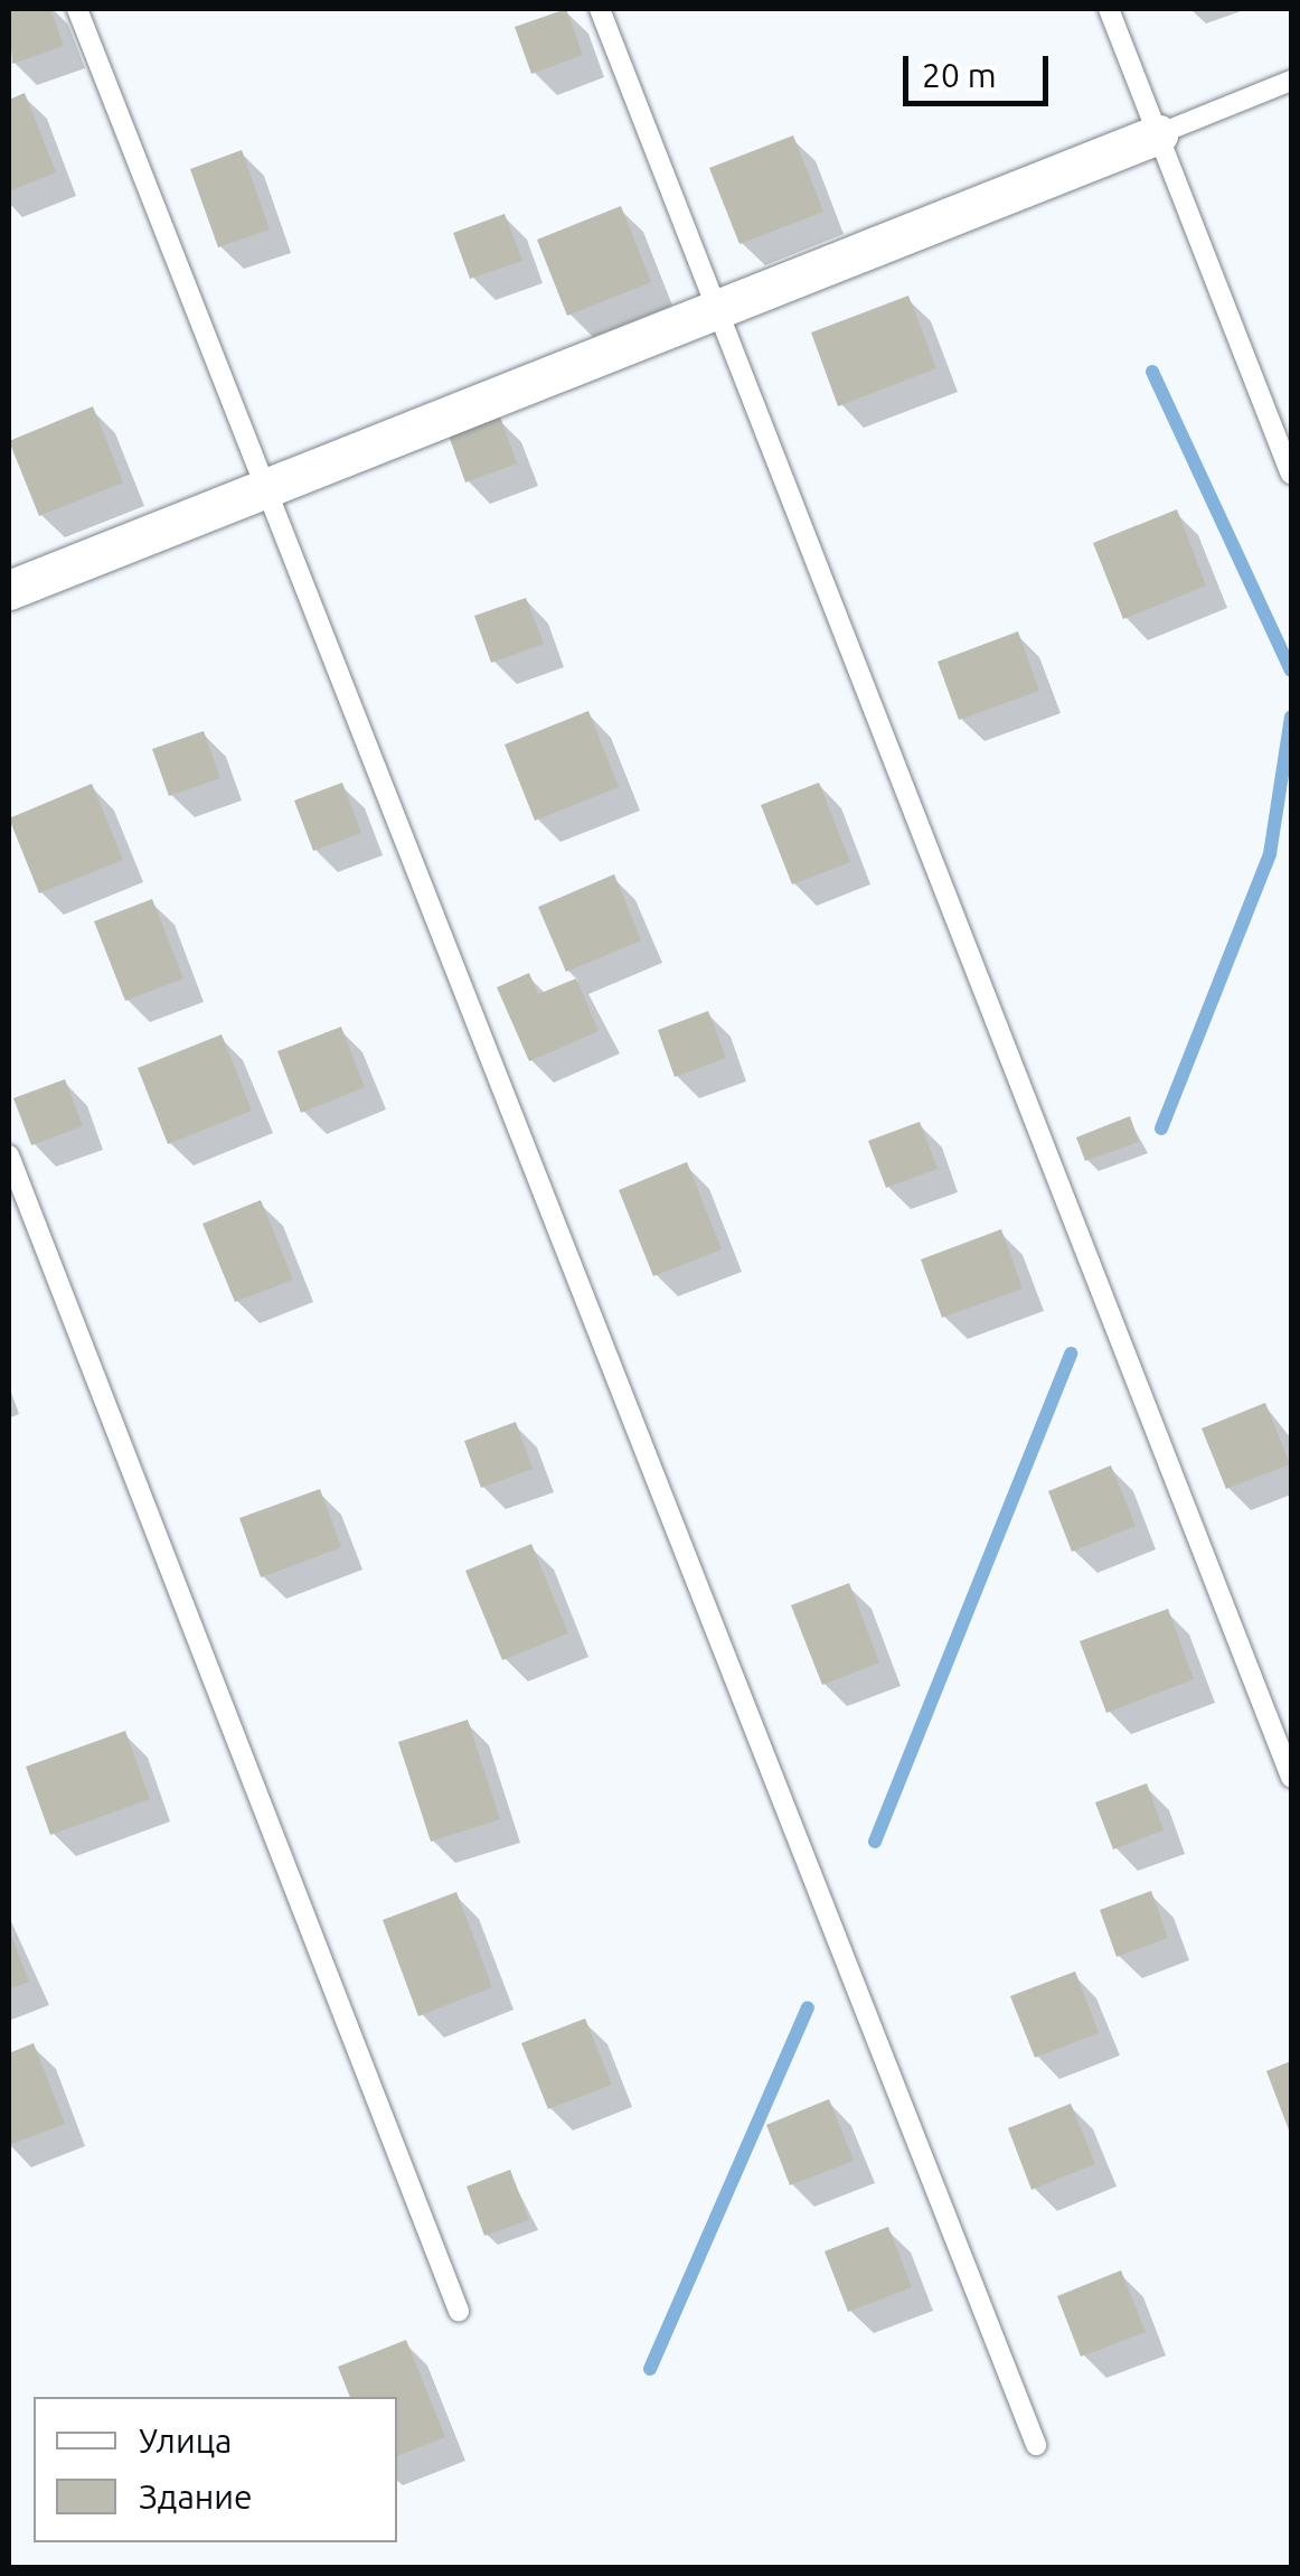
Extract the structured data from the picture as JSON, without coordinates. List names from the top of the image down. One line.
{"legend":["Улица","Здание"],"scale_bar":"20 m"}
